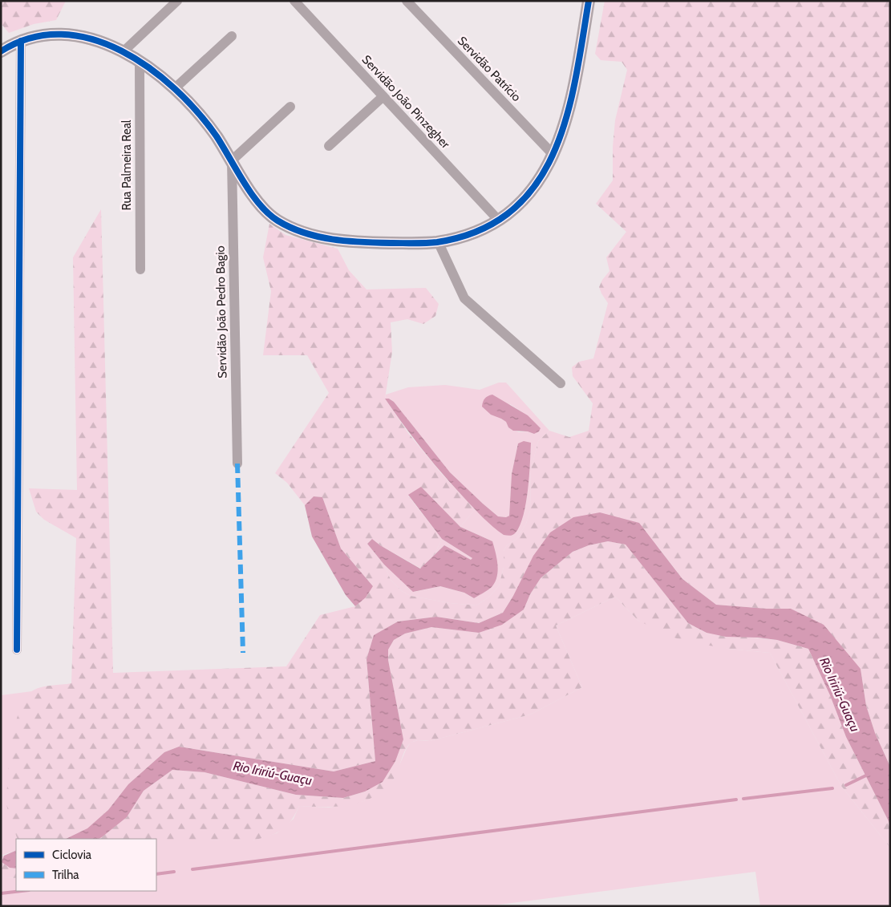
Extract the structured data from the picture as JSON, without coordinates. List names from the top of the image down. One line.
{"streets":{"street":["Servidão Patrício","Servidão João Pinzegher","Rua Palmeira Real","Servidão João Pedro Bagio"]},"water":["Rio Iririú-Guaçu"],"legend":["Ciclovia","Trilha"]}
